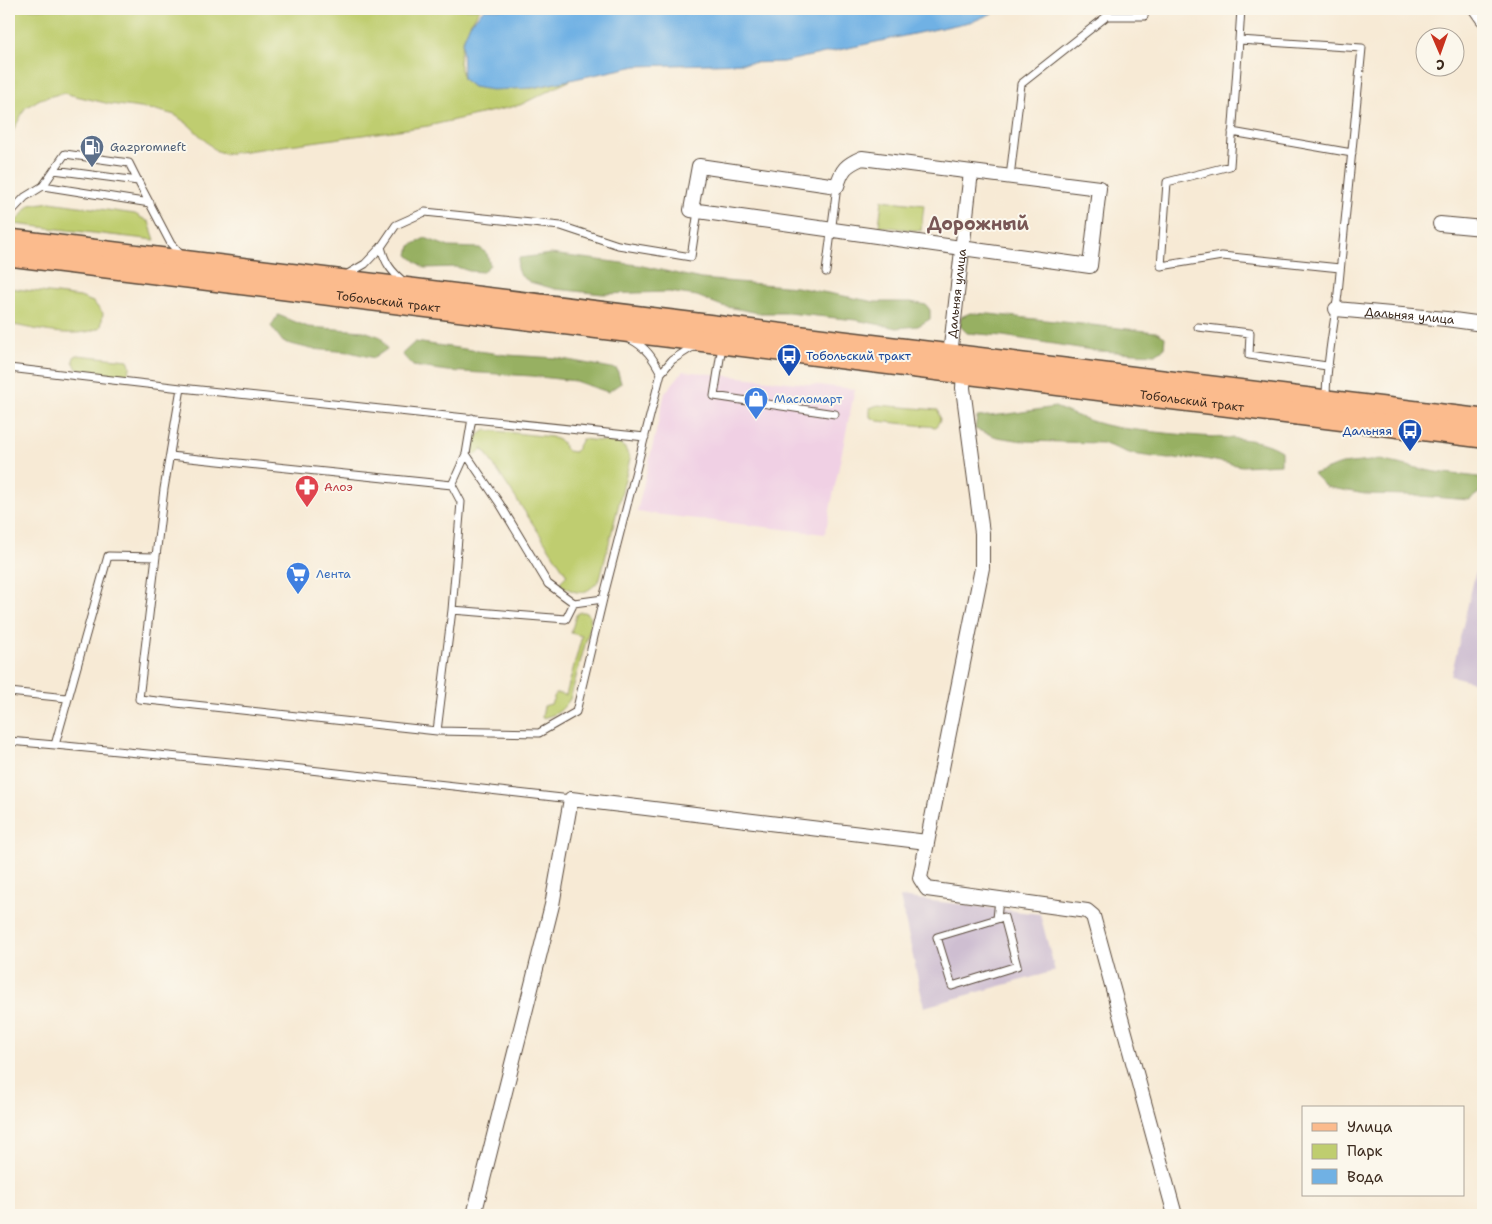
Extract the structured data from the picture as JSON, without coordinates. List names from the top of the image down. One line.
{"streets":{"main road":["Тобольский тракт"],"street":["Дальняя улица"]},"crossings":[["Дальняя улица","Тобольский тракт"]],"districts":["Дорожный"],"places":{"fuel station":["Gazpromneft"],"bus stop":["Тобольский тракт","Дальняя"],"shop":["Масломарт"],"pharmacy":["Алоэ"],"supermarket":["Лента"]},"legend":["Улица","Парк","Вода"],"north":"bottom"}
